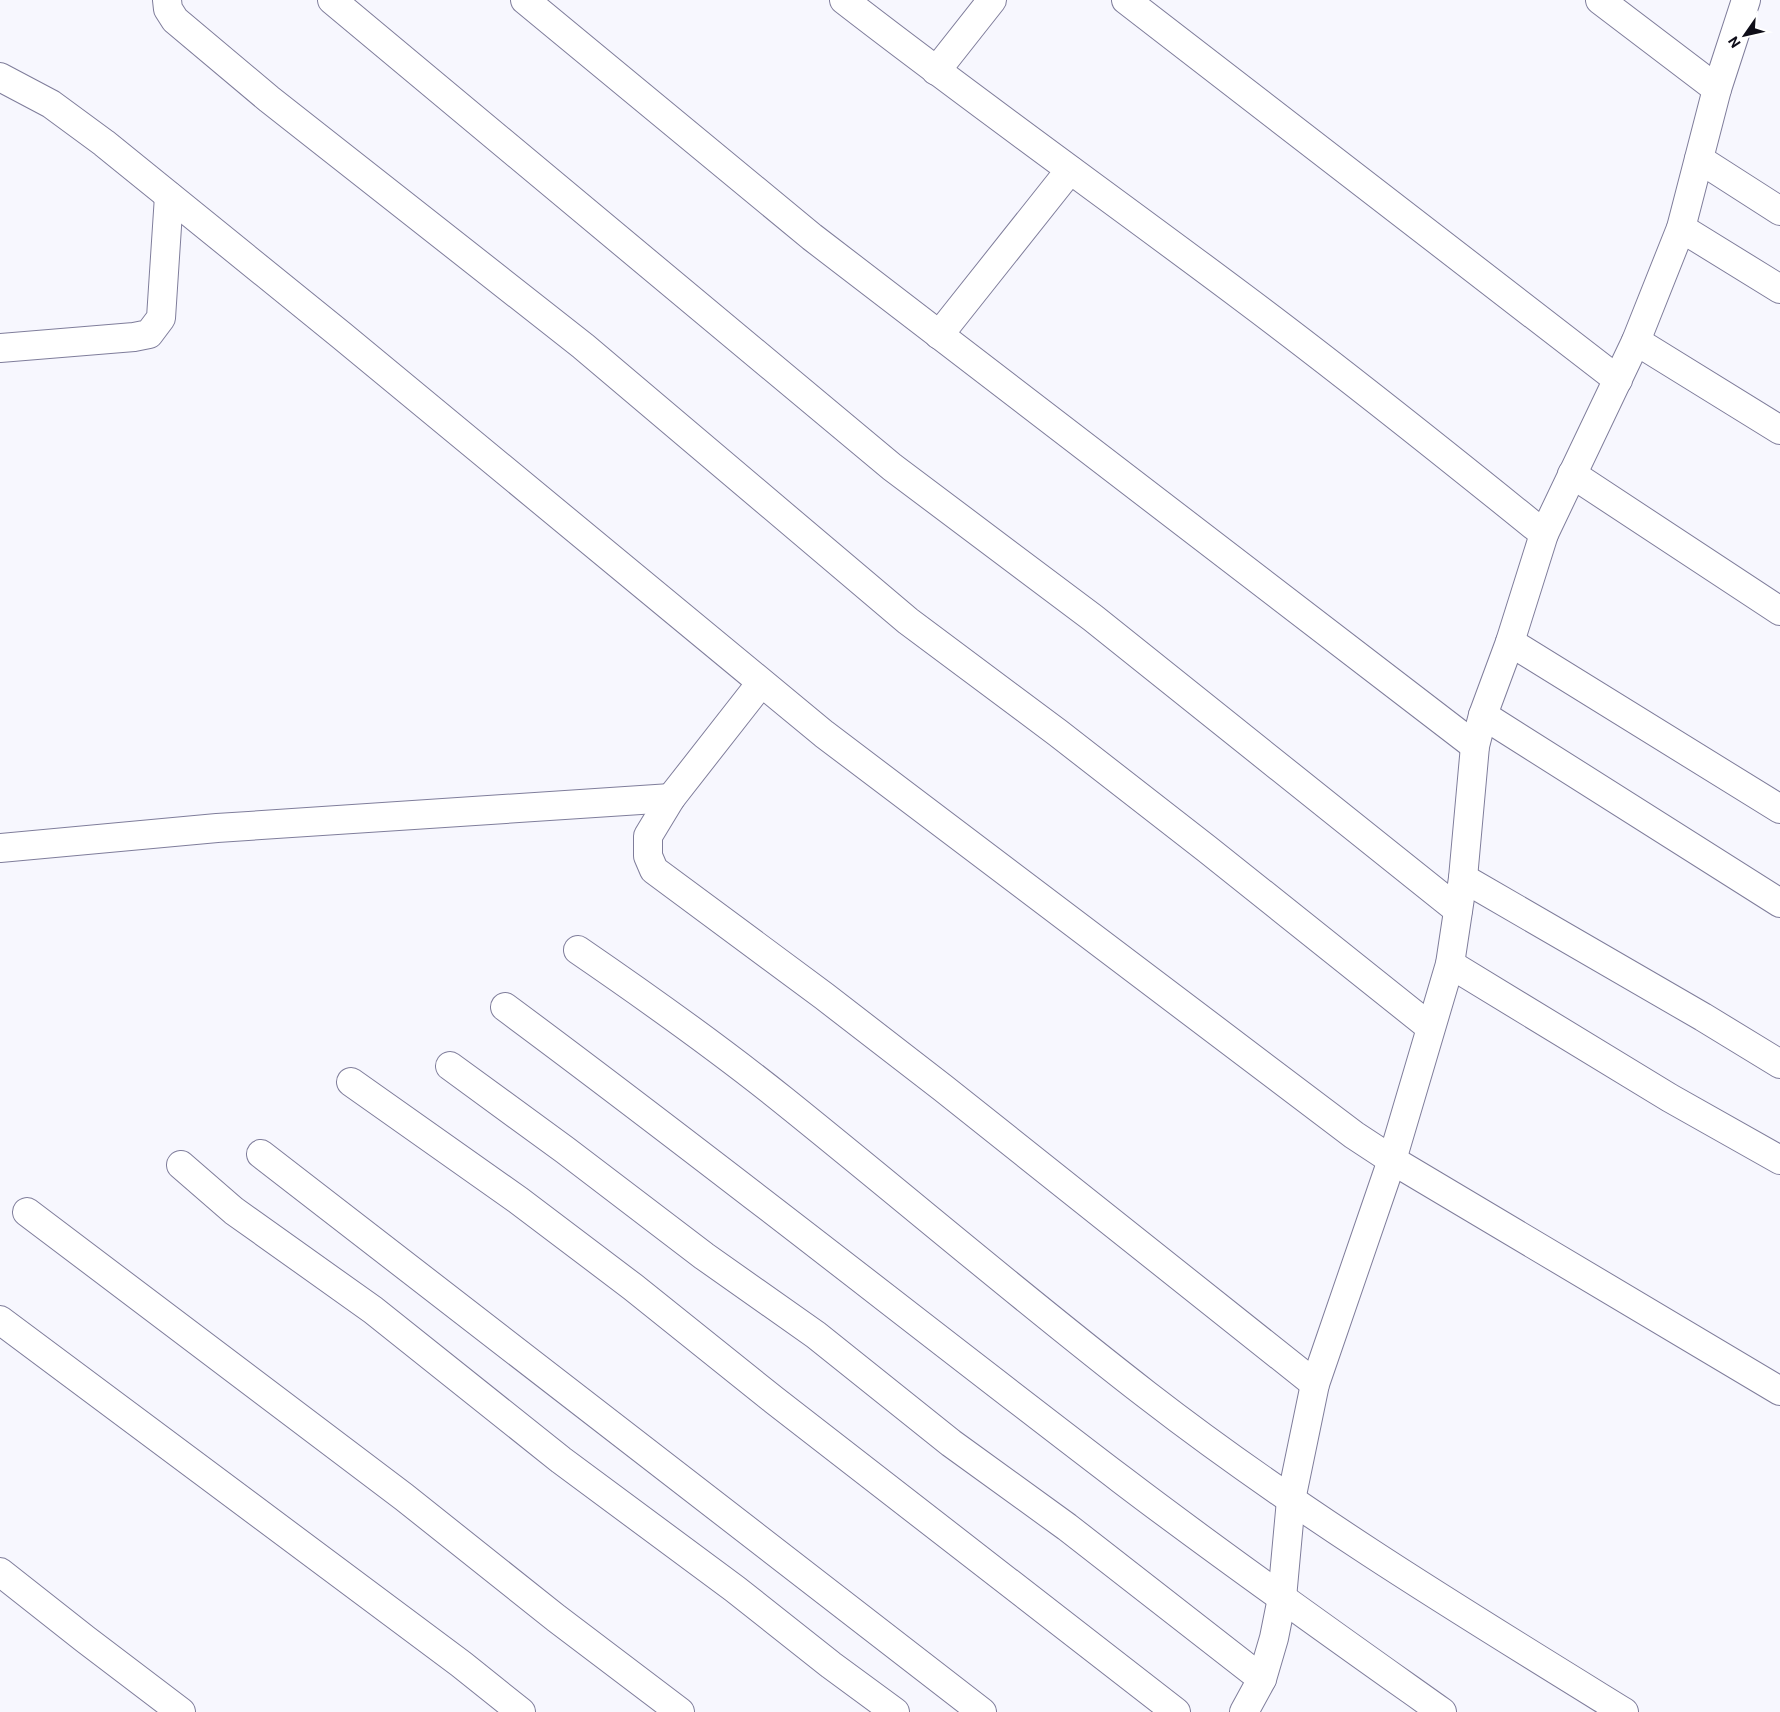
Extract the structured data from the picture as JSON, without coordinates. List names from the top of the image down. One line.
{"north":"bottom left"}
